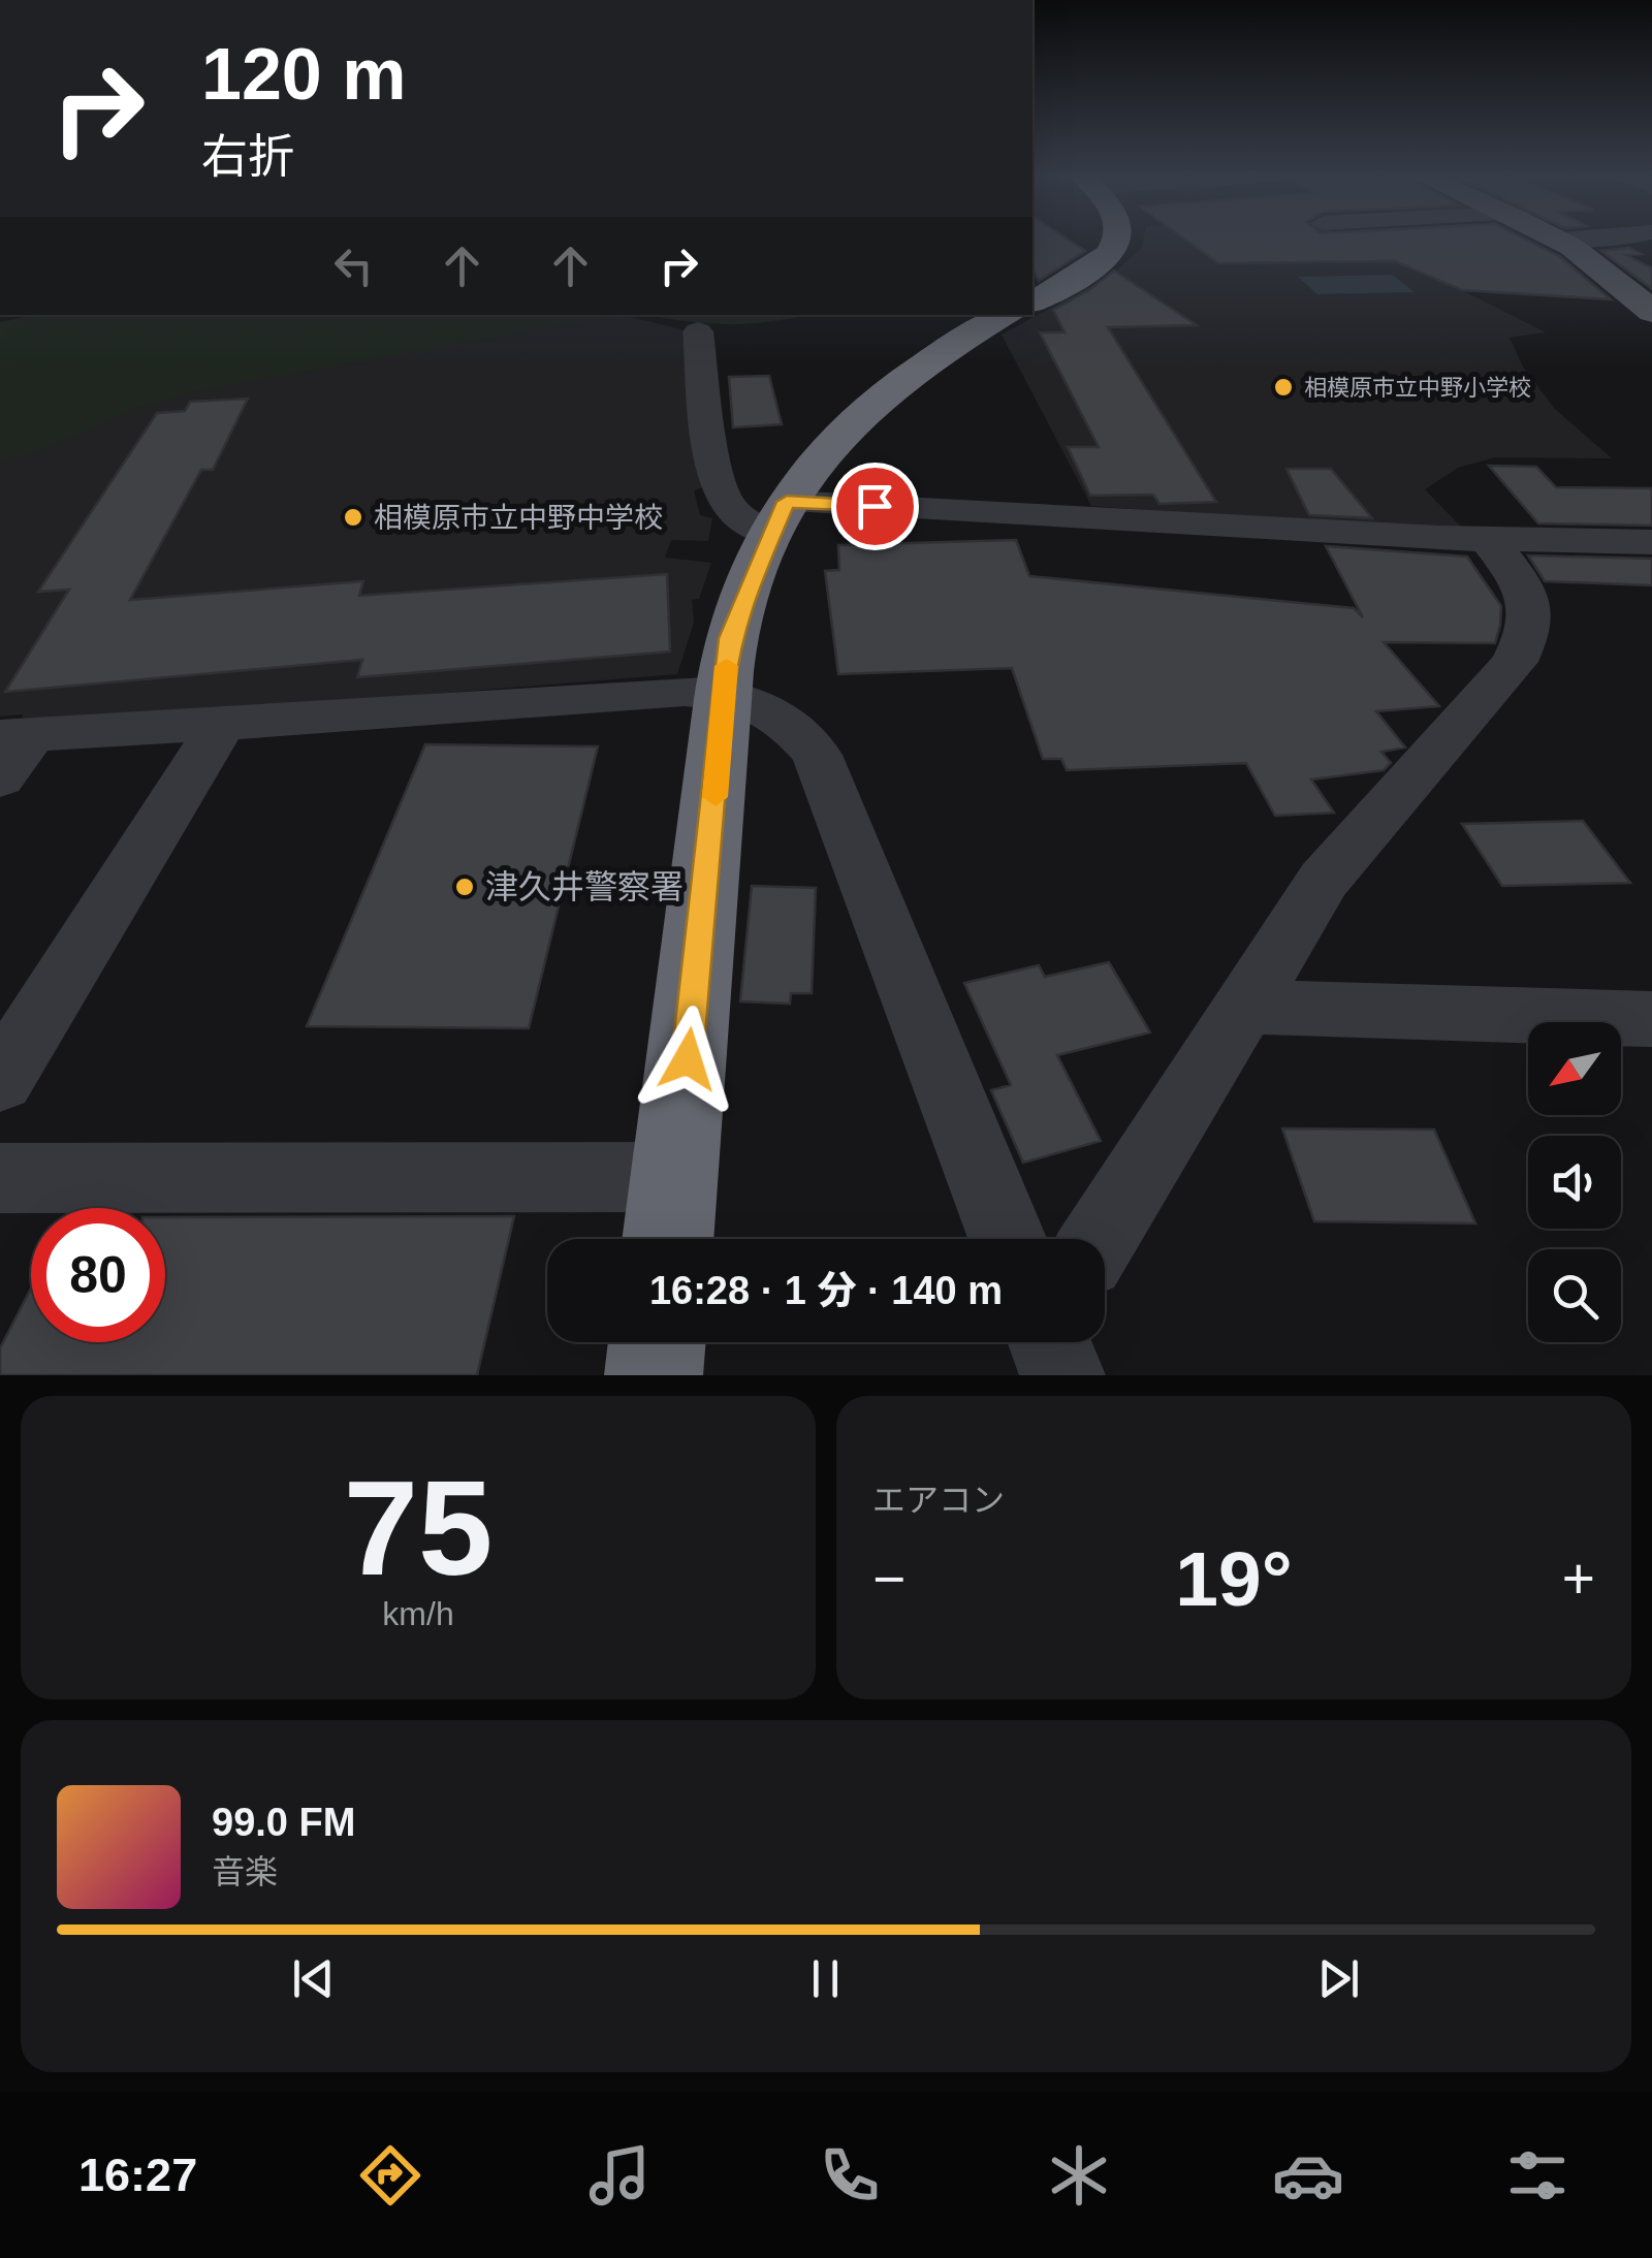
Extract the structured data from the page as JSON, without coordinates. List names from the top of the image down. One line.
{"places":["相模原市立中野小学校","相模原市立中野中学校","津久井警察署"],"north":"bottom left","page":{"turn":["120 m","右折"],"limit":"80","trip":"16:28 · 1 分 · 140 m","tile":[["75","km/h"],"エアコン"],"heat":["−","19°","+"],"song":["99.0 FM","音楽"],"tabs":"16:27"}}
